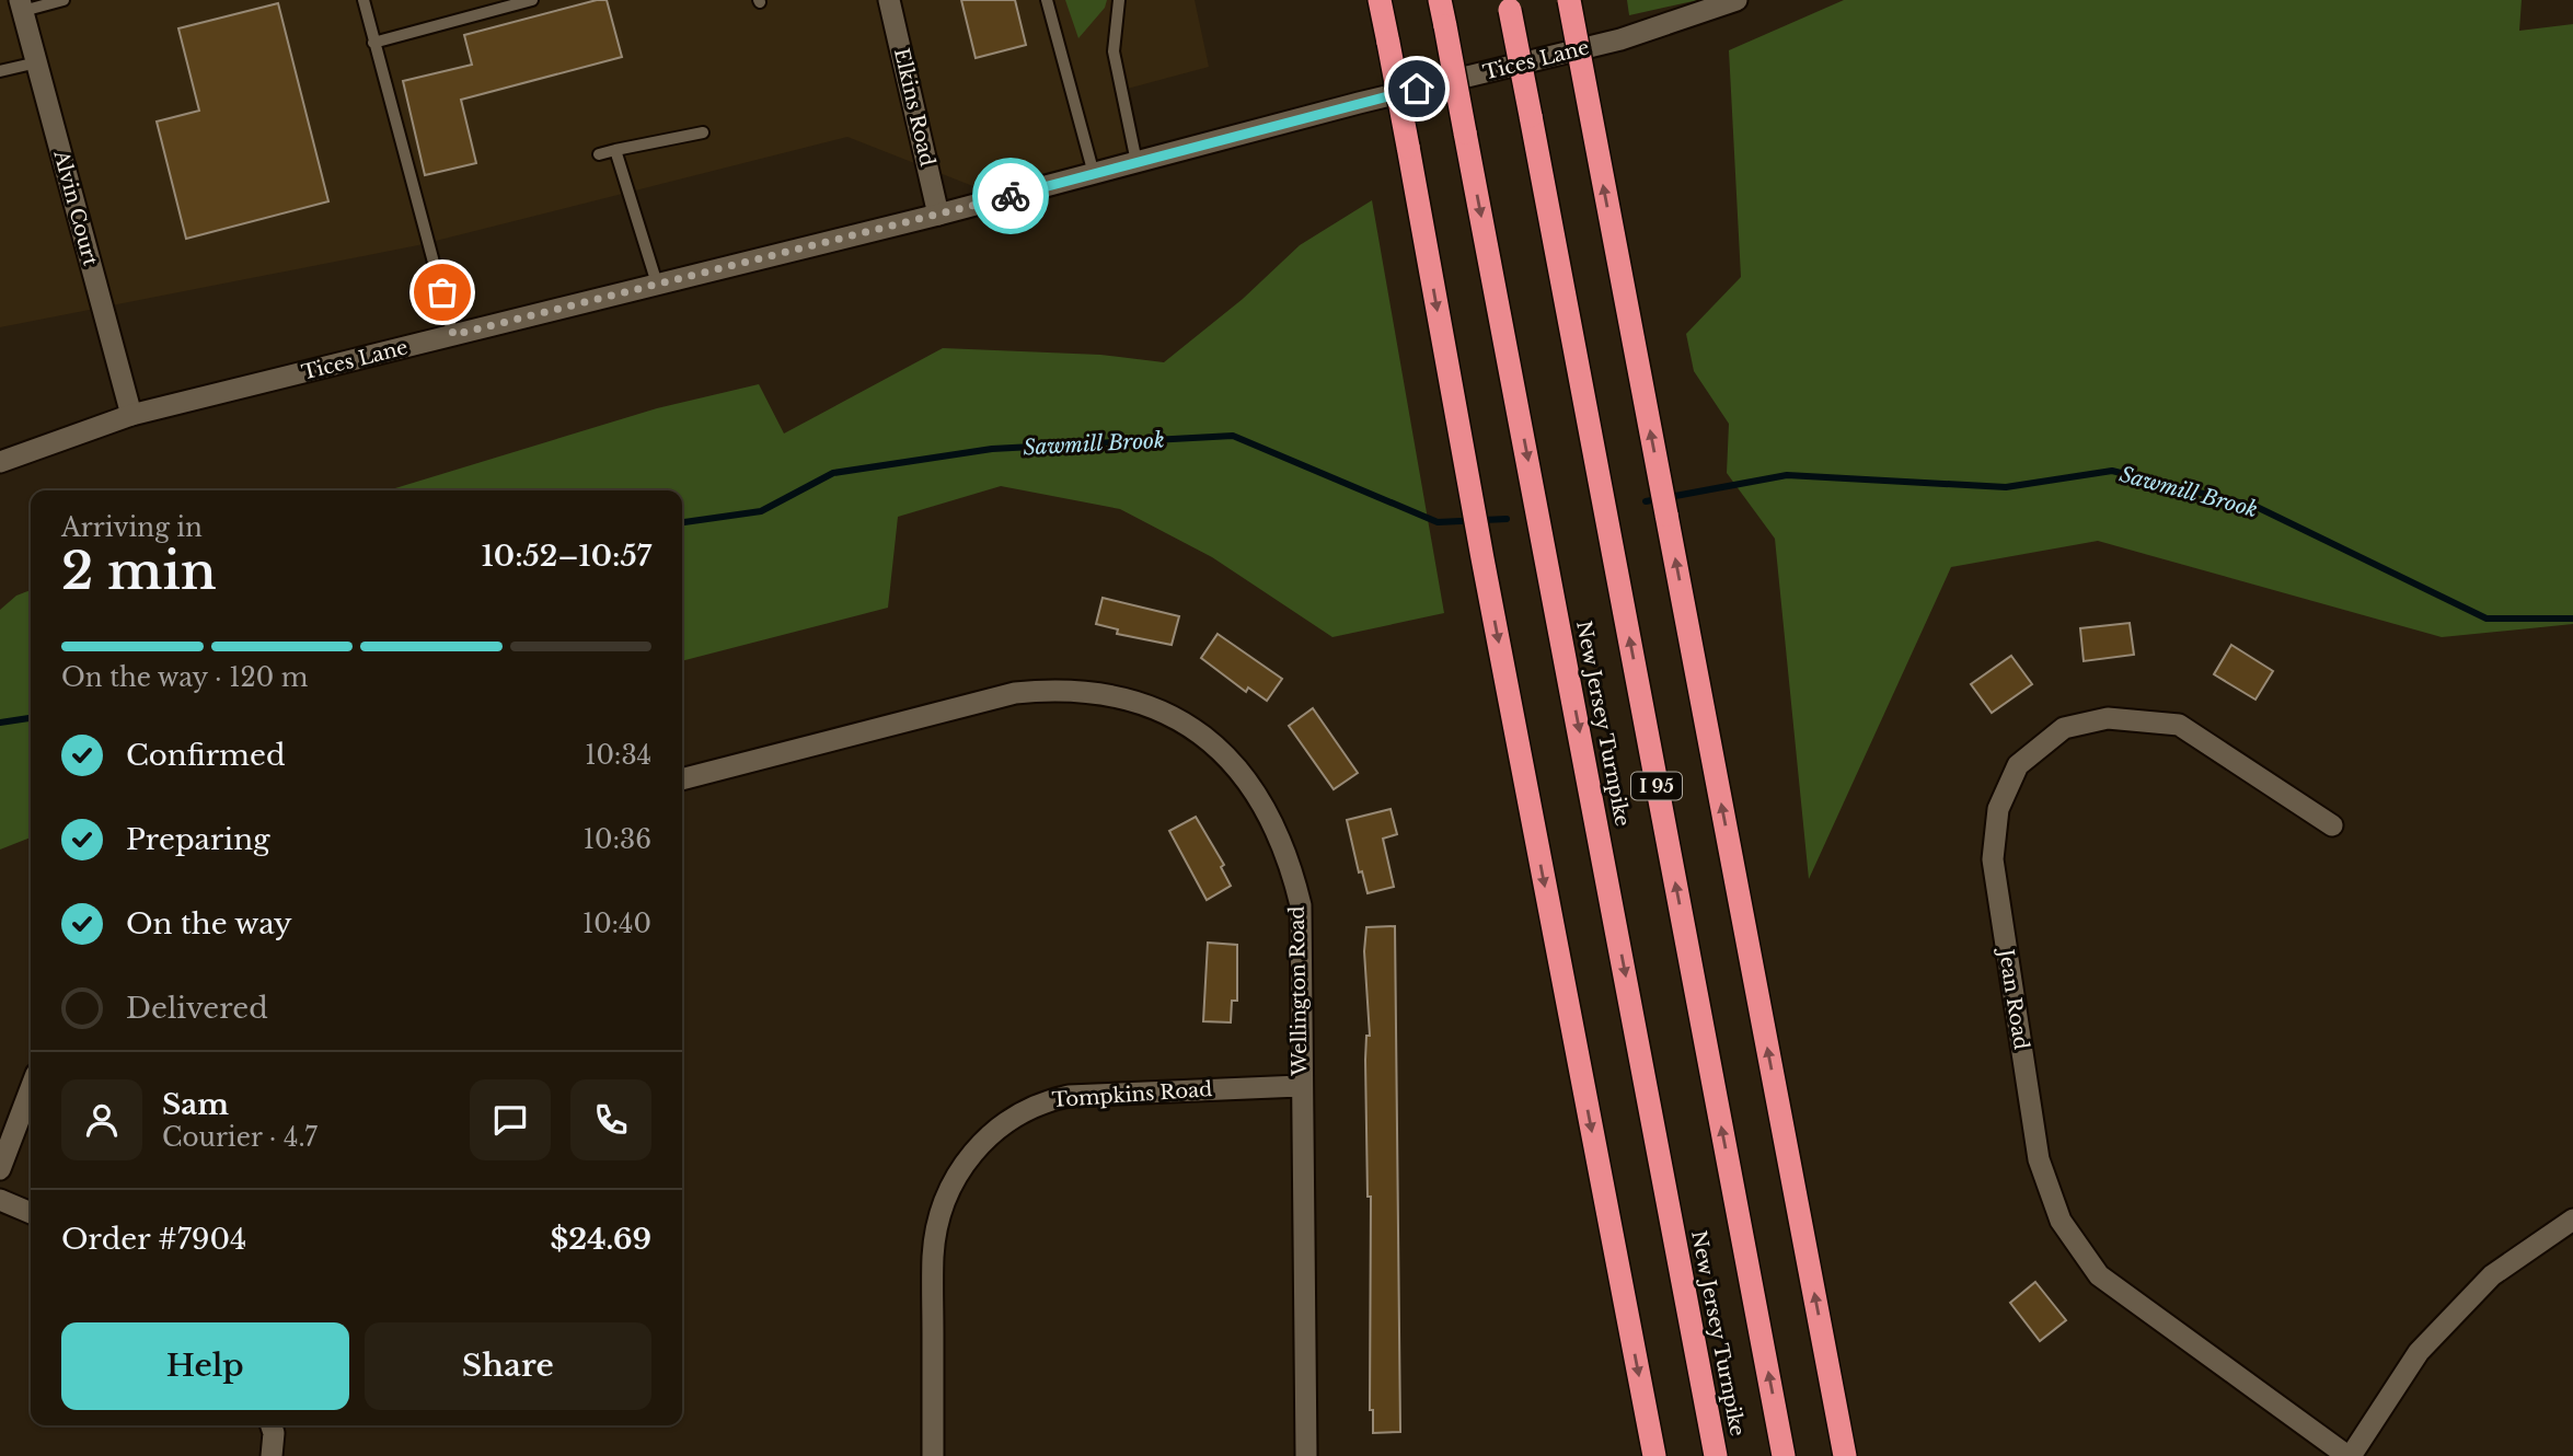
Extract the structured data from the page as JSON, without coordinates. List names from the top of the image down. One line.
{"streets":{"highway":["New Jersey Turnpike","I 95"],"street":["Tices Lane","Elkins Road","Alvin Court","Wellington Road","Jean Road","Tompkins Road"]},"crossings":[["Tices Lane","Elkins Road"],["Tices Lane","Alvin Court"],["Wellington Road","Tompkins Road"]],"water":["Sawmill Brook"],"page":{"heading":["2 min","Arriving in","10:52–10:57"],"panel":["Sam","Courier · 4.7","Order #7904","$24.69"],"bar":"On the way · 120 m","list":[["Confirmed","10:34"],["Preparing","10:36"],["On the way","10:40"],"Delivered"],"buttons":["Help","Share"]}}
